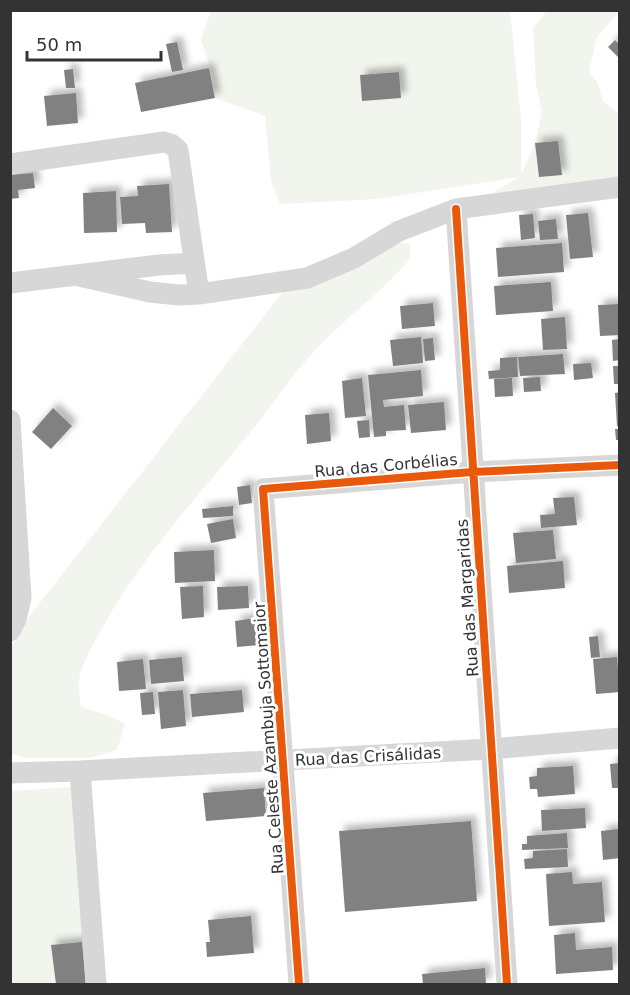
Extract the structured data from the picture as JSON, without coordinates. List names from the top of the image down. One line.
{"streets":{"street":["Rua das Corbélias","Rua das Margaridas","Rua Celeste Azambuja Sottomaior","Rua das Crisálidas"]},"crossings":[["Rua das Corbélias","Rua das Margaridas"],["Rua das Corbélias","Rua Celeste Azambuja Sottomaior"],["Rua das Margaridas","Rua das Crisálidas"],["Rua Celeste Azambuja Sottomaior","Rua das Crisálidas"]],"scale_bar":"50 m"}
